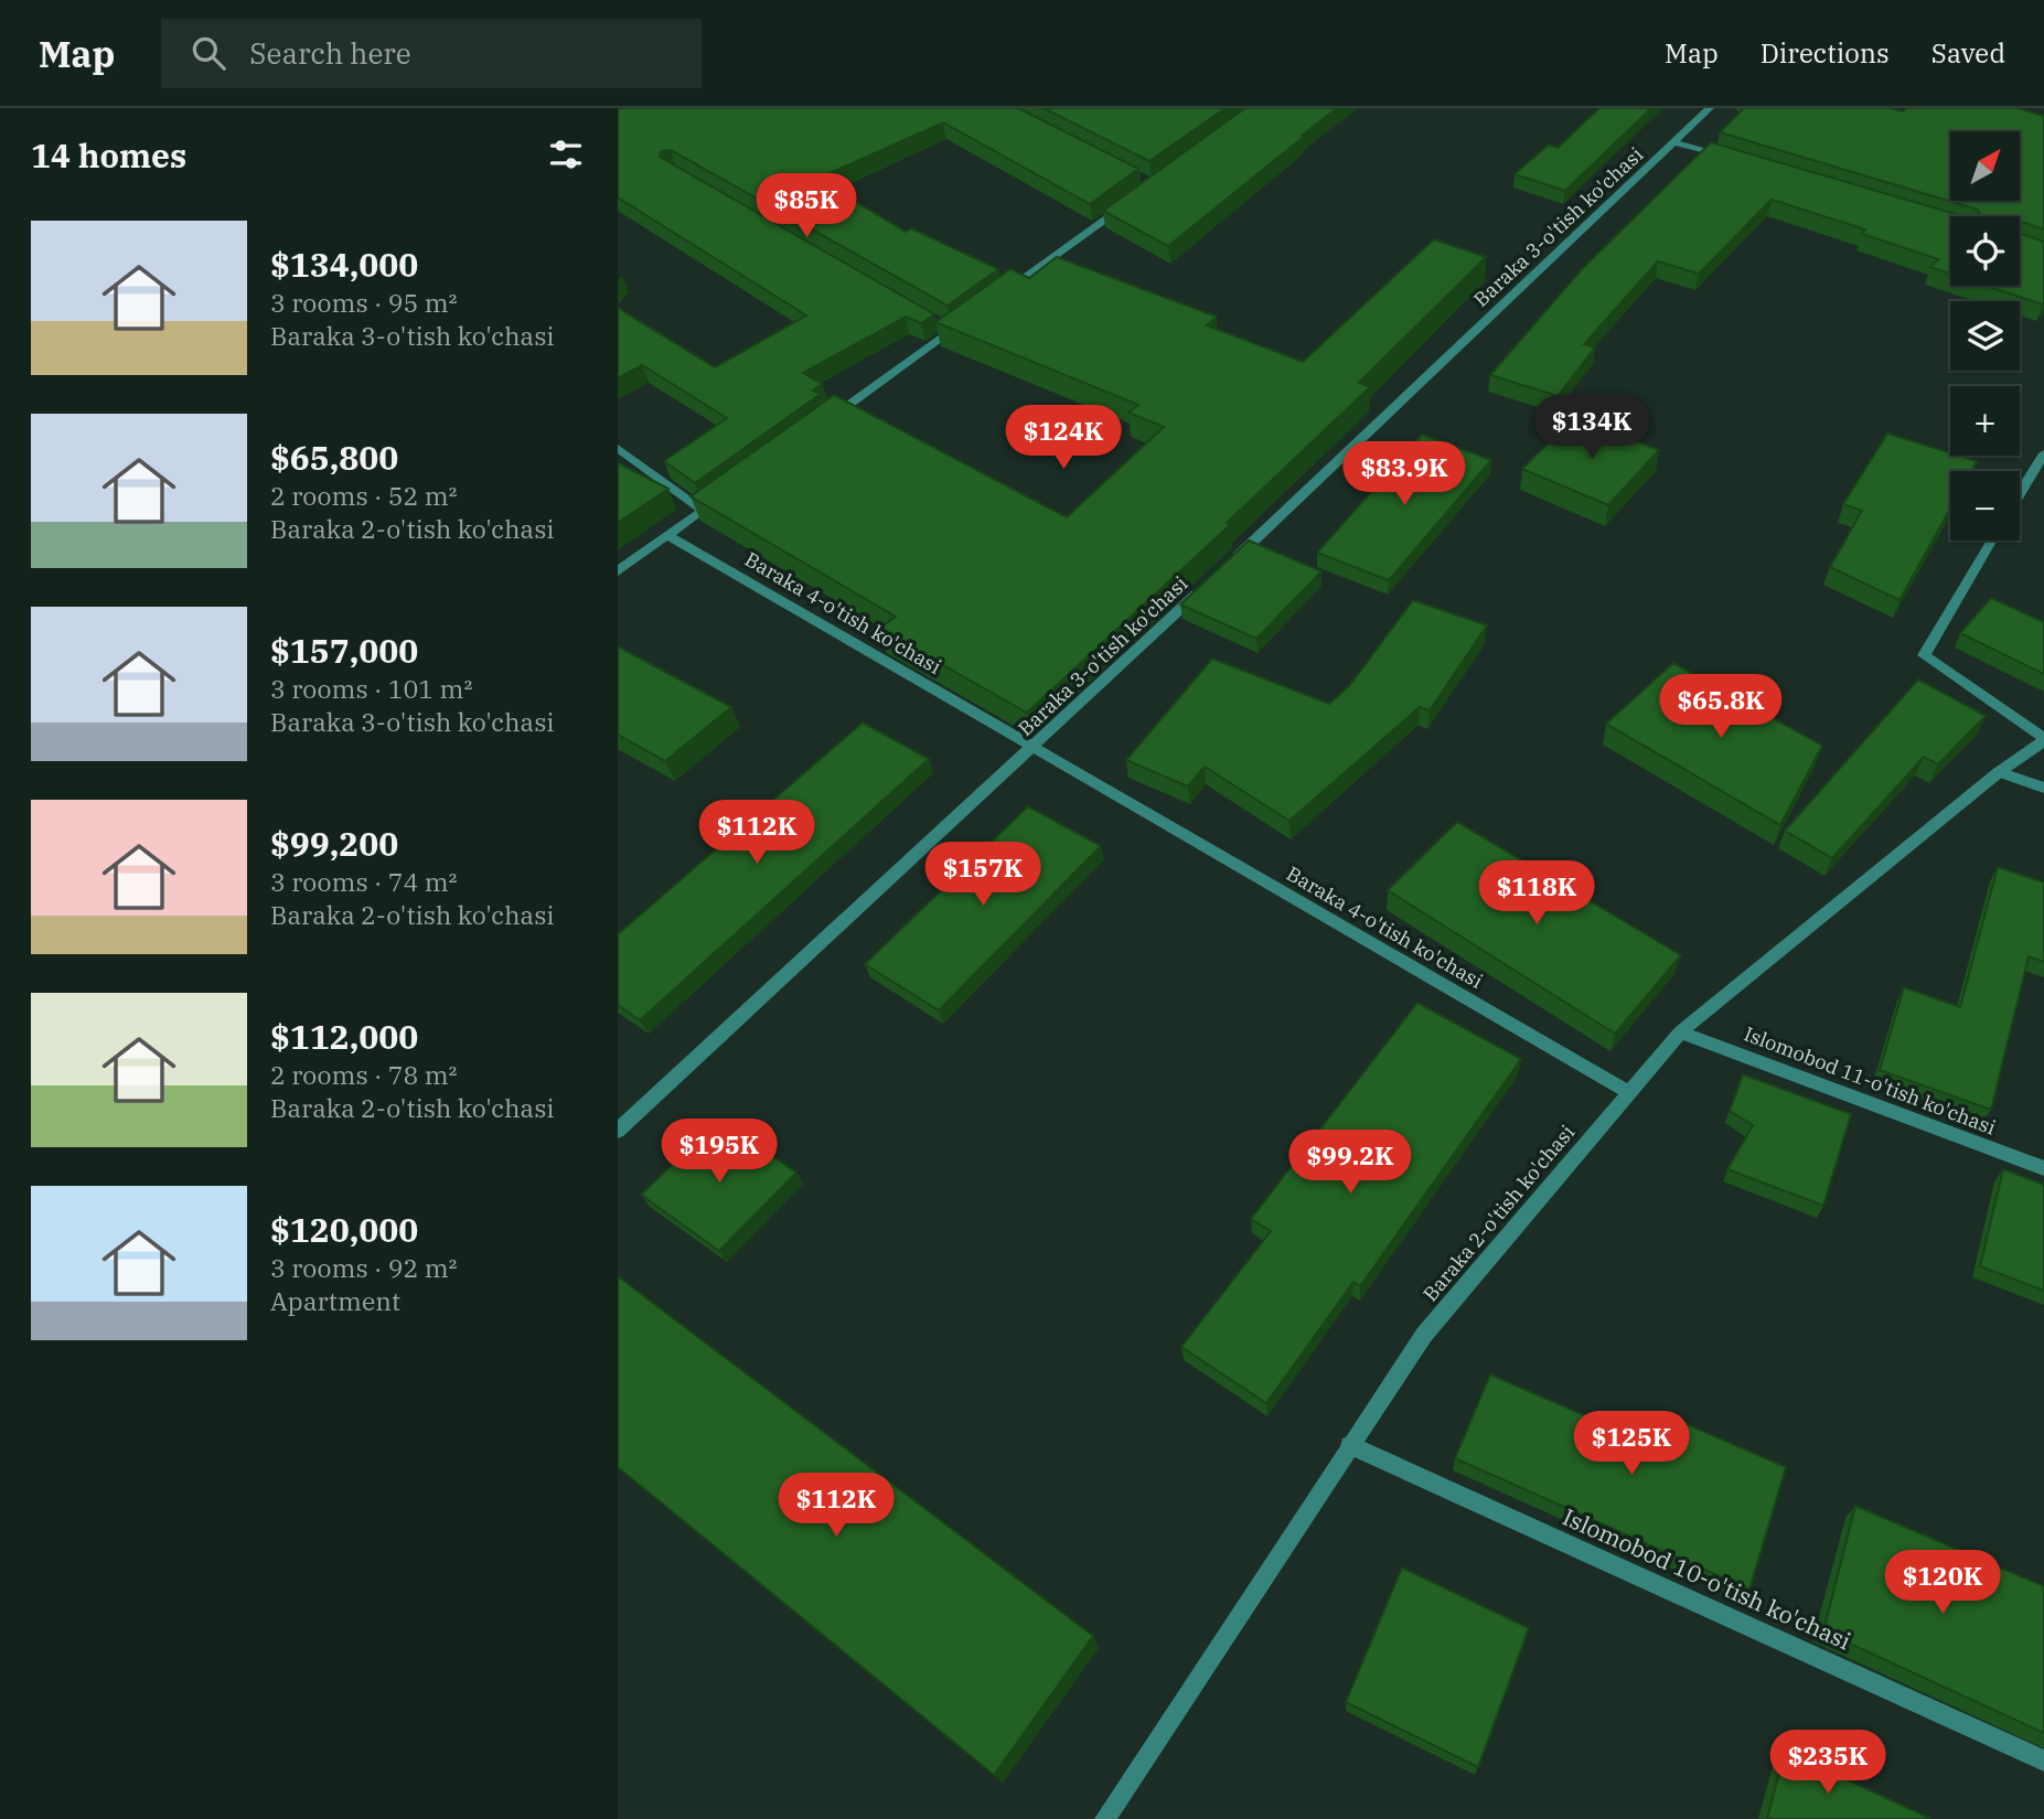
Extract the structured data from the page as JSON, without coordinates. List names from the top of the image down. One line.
{"streets":{"street":["Baraka 3-o'tish ko'chasi","Baraka 4-o'tish ko'chasi","Islomobod 11-o'tish ko'chasi","Baraka 2-o'tish ko'chasi","Islomobod 10-o'tish ko'chasi"]},"crossings":[["Baraka 3-o'tish ko'chasi","Baraka 4-o'tish ko'chasi"],["Baraka 4-o'tish ko'chasi","Baraka 2-o'tish ko'chasi"],["Islomobod 11-o'tish ko'chasi","Baraka 2-o'tish ko'chasi"],["Baraka 2-o'tish ko'chasi","Islomobod 10-o'tish ko'chasi"]],"north":"top right","page":{"header":"Map","search":"Search here","nav":["Map","Directions","Saved"],"heading":"14 homes","map_buttons":["+","−"],"price":["$85K","$134K","$124K","$83.9K","$65.8K","$112K","$157K","$118K","$195K","$99.2K","$125K","$112K","$120K","$235K"],"list":[{"name":"$134,000","note":"3 rooms · 95 m² · Baraka 3-o'tish ko'chasi"},{"name":"$65,800","note":"2 rooms · 52 m² · Baraka 2-o'tish ko'chasi"},{"name":"$157,000","note":"3 rooms · 101 m² · Baraka 3-o'tish ko'chasi"},{"name":"$99,200","note":"3 rooms · 74 m² · Baraka 2-o'tish ko'chasi"},{"name":"$112,000","note":"2 rooms · 78 m² · Baraka 2-o'tish ko'chasi"},{"name":"$120,000","note":"3 rooms · 92 m² · Apartment"}]}}
